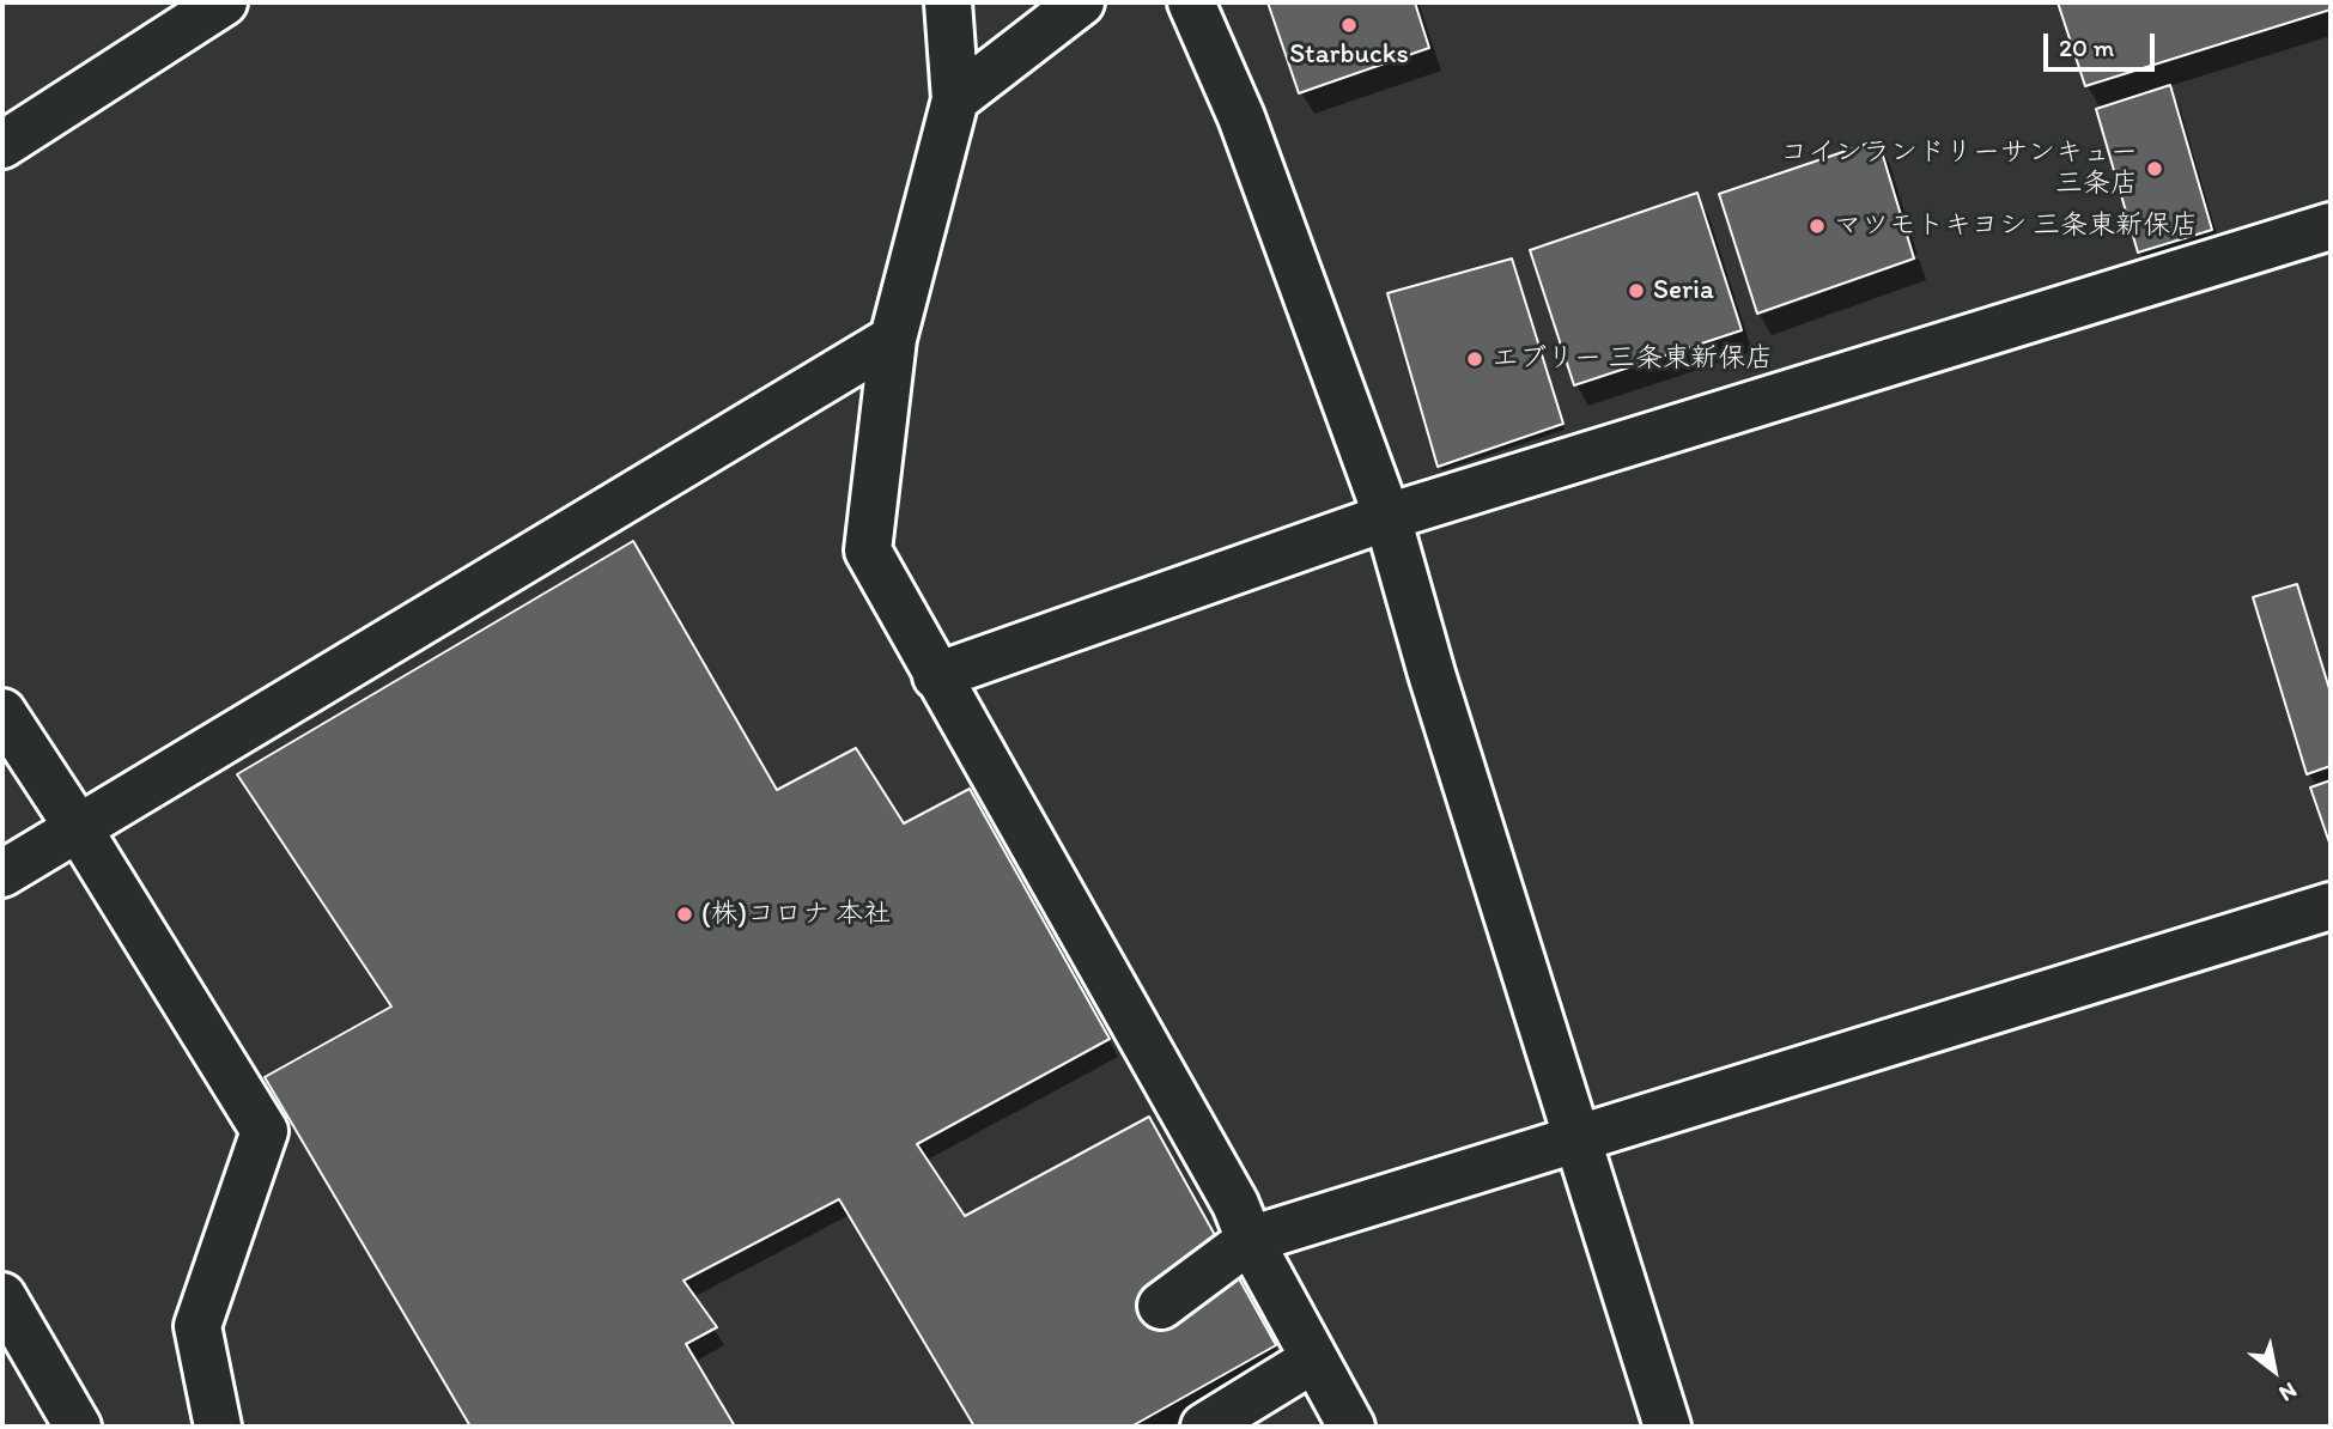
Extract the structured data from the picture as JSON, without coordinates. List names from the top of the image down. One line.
{"places":["Starbucks","コインランドリーサンキュー 三条店","マツモトキヨシ 三条東新保店","Seria","エブリー 三条東新保店","(株)コロナ 本社"],"scale_bar":"20 m","north":"bottom right"}
